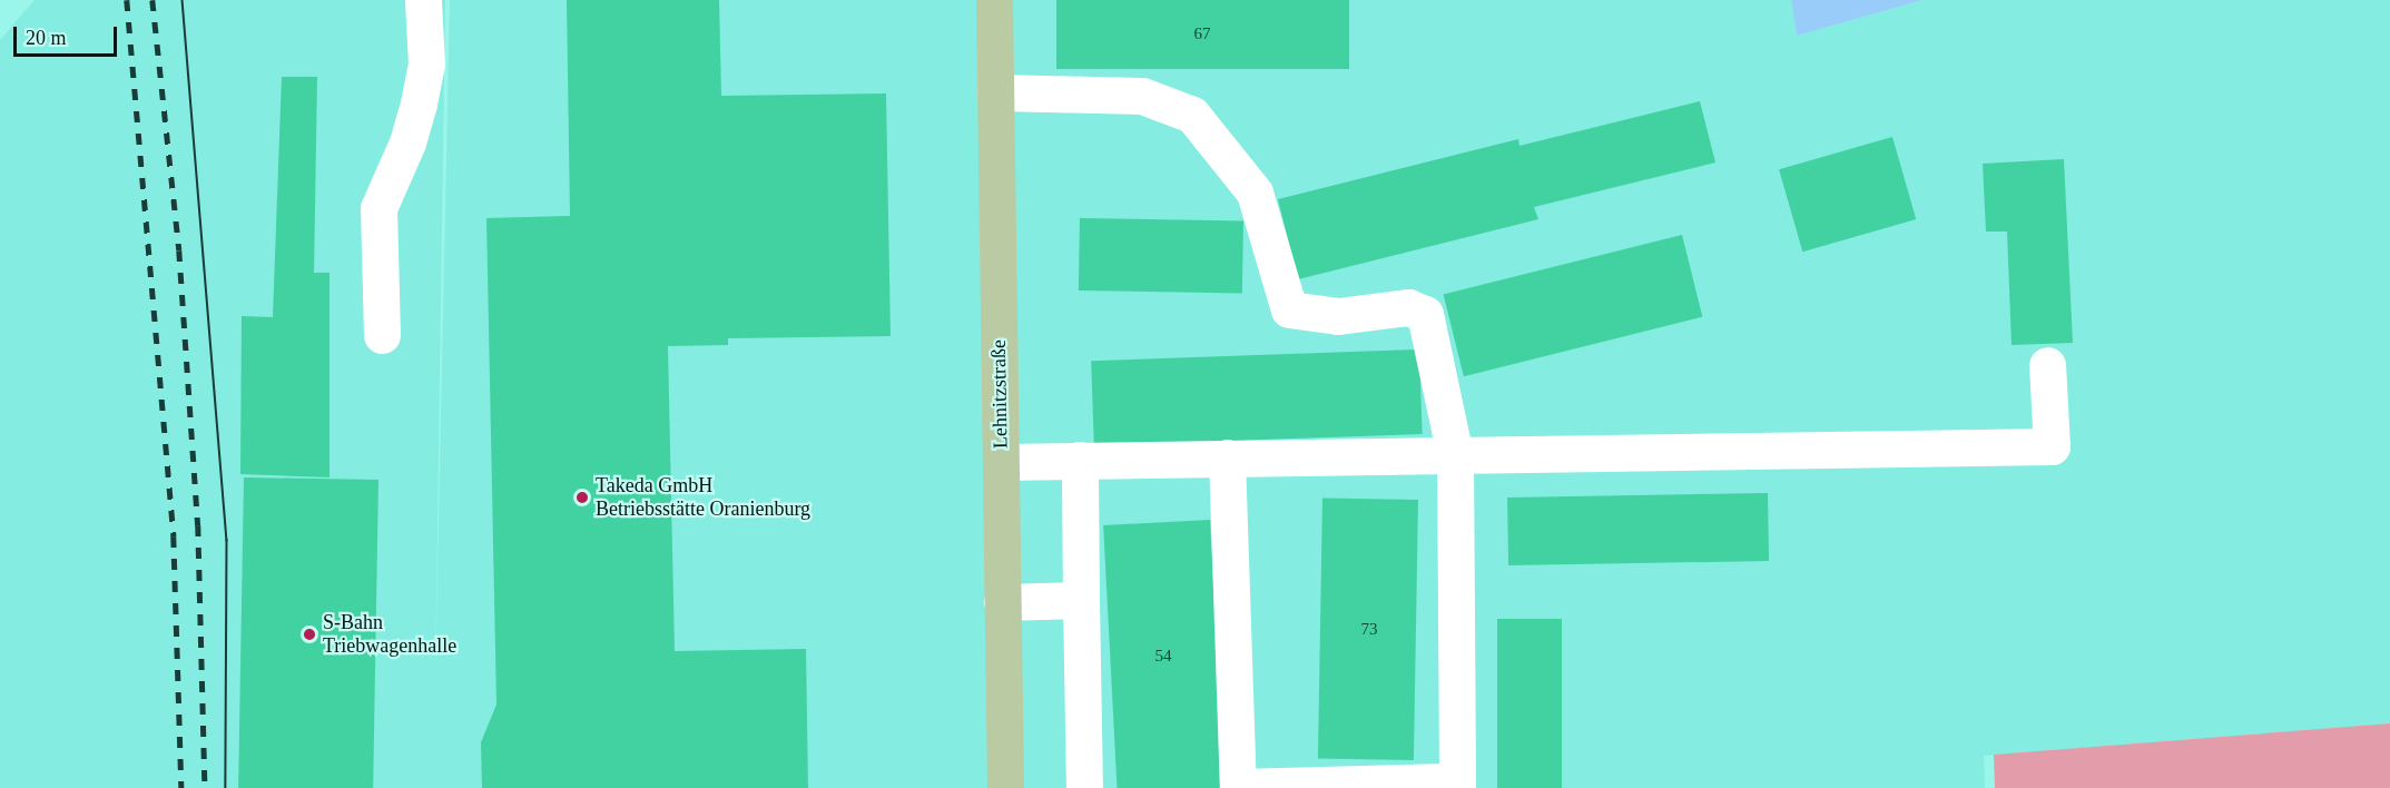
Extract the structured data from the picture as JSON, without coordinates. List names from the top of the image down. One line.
{"streets":{"main road":["Lehnitzstraße"]},"places":["Takeda GmbH Betriebsstätte Oranienburg","S-Bahn Triebwagenhalle"],"house_numbers":["67","73","54"],"scale_bar":"20 m"}
